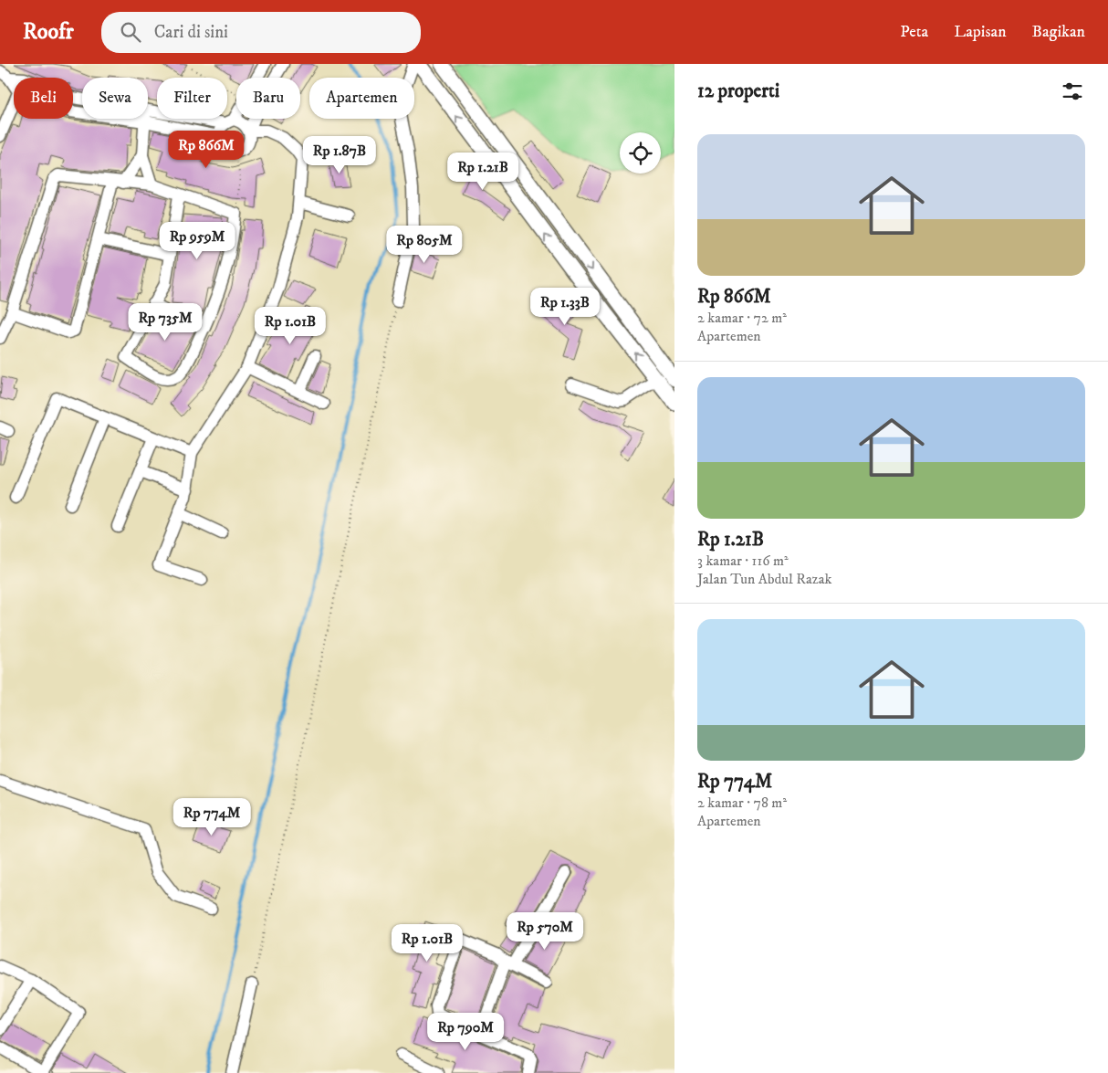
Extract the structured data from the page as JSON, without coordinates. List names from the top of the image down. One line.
{"page":{"header":"Roofr","search":"Cari di sini","nav":["Peta","Lapisan","Bagikan"],"heading":"12 properti","chip":["Beli","Sewa","Filter","Baru","Apartemen"],"list":[{"name":"Rp 866M","note":"2 kamar · 72 m² · Apartemen"},{"name":"Rp 1.21B","note":"3 kamar · 116 m² · Jalan Tun Abdul Razak"},{"name":"Rp 774M","note":"2 kamar · 78 m² · Apartemen"}],"price":["Rp 866M","Rp 1.87B","Rp 1.21B","Rp 959M","Rp 805M","Rp 1.33B","Rp 735M","Rp 1.01B","Rp 774M","Rp 570M","Rp 1.01B","Rp 790M"]}}
